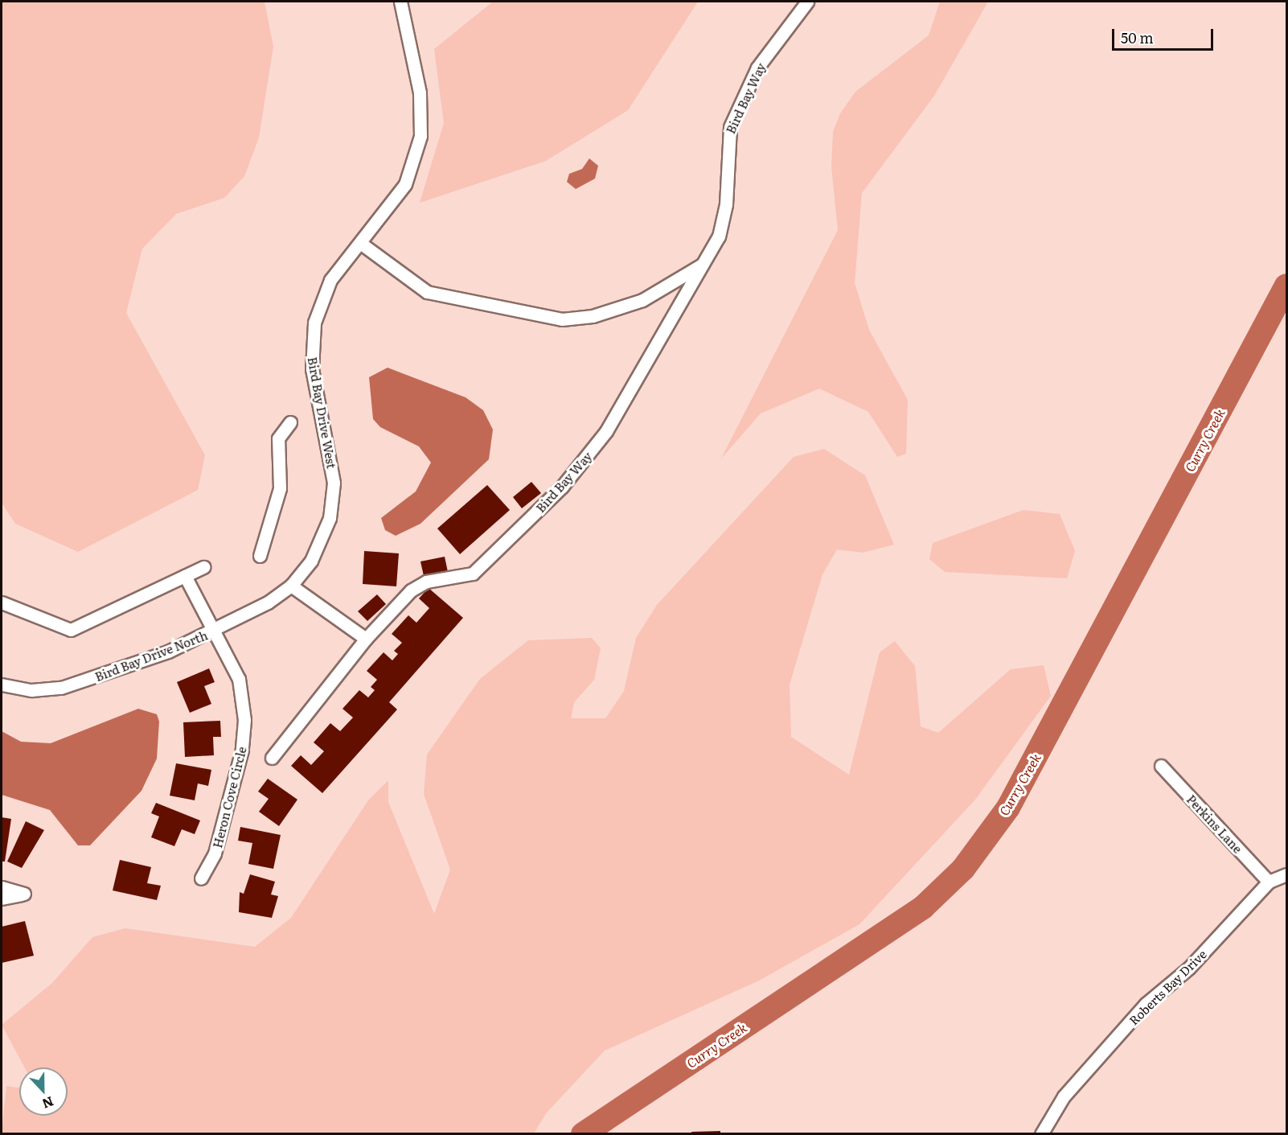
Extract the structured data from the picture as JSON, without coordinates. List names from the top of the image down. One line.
{"streets":{"street":["Bird Bay Way","Bird Bay Drive West","Bird Bay Drive North","Heron Cove Circle","Perkins Lane","Roberts Bay Drive"]},"crossings":[["Bird Bay Drive West","Bird Bay Drive North"],["Bird Bay Drive North","Heron Cove Circle"],["Perkins Lane","Roberts Bay Drive"]],"water":["Curry Creek"],"scale_bar":"50 m","north":"bottom"}
